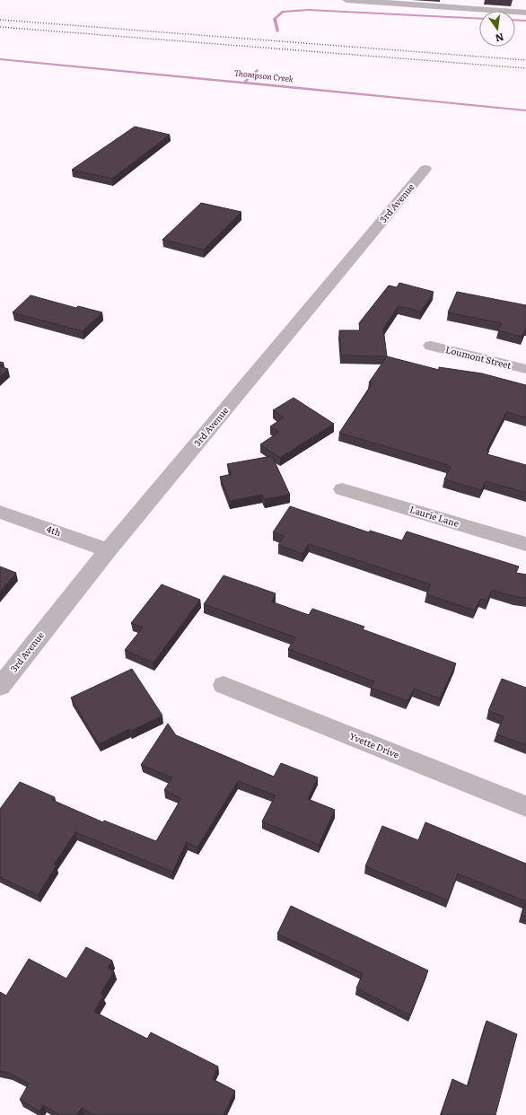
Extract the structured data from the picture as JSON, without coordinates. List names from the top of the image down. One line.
{"streets":{"street":["3rd Avenue","Loumont Street","Laurie Lane","4th","Yvette Drive"]},"crossings":[["3rd Avenue","4th"]],"water":["Thompson Creek"],"north":"bottom"}
